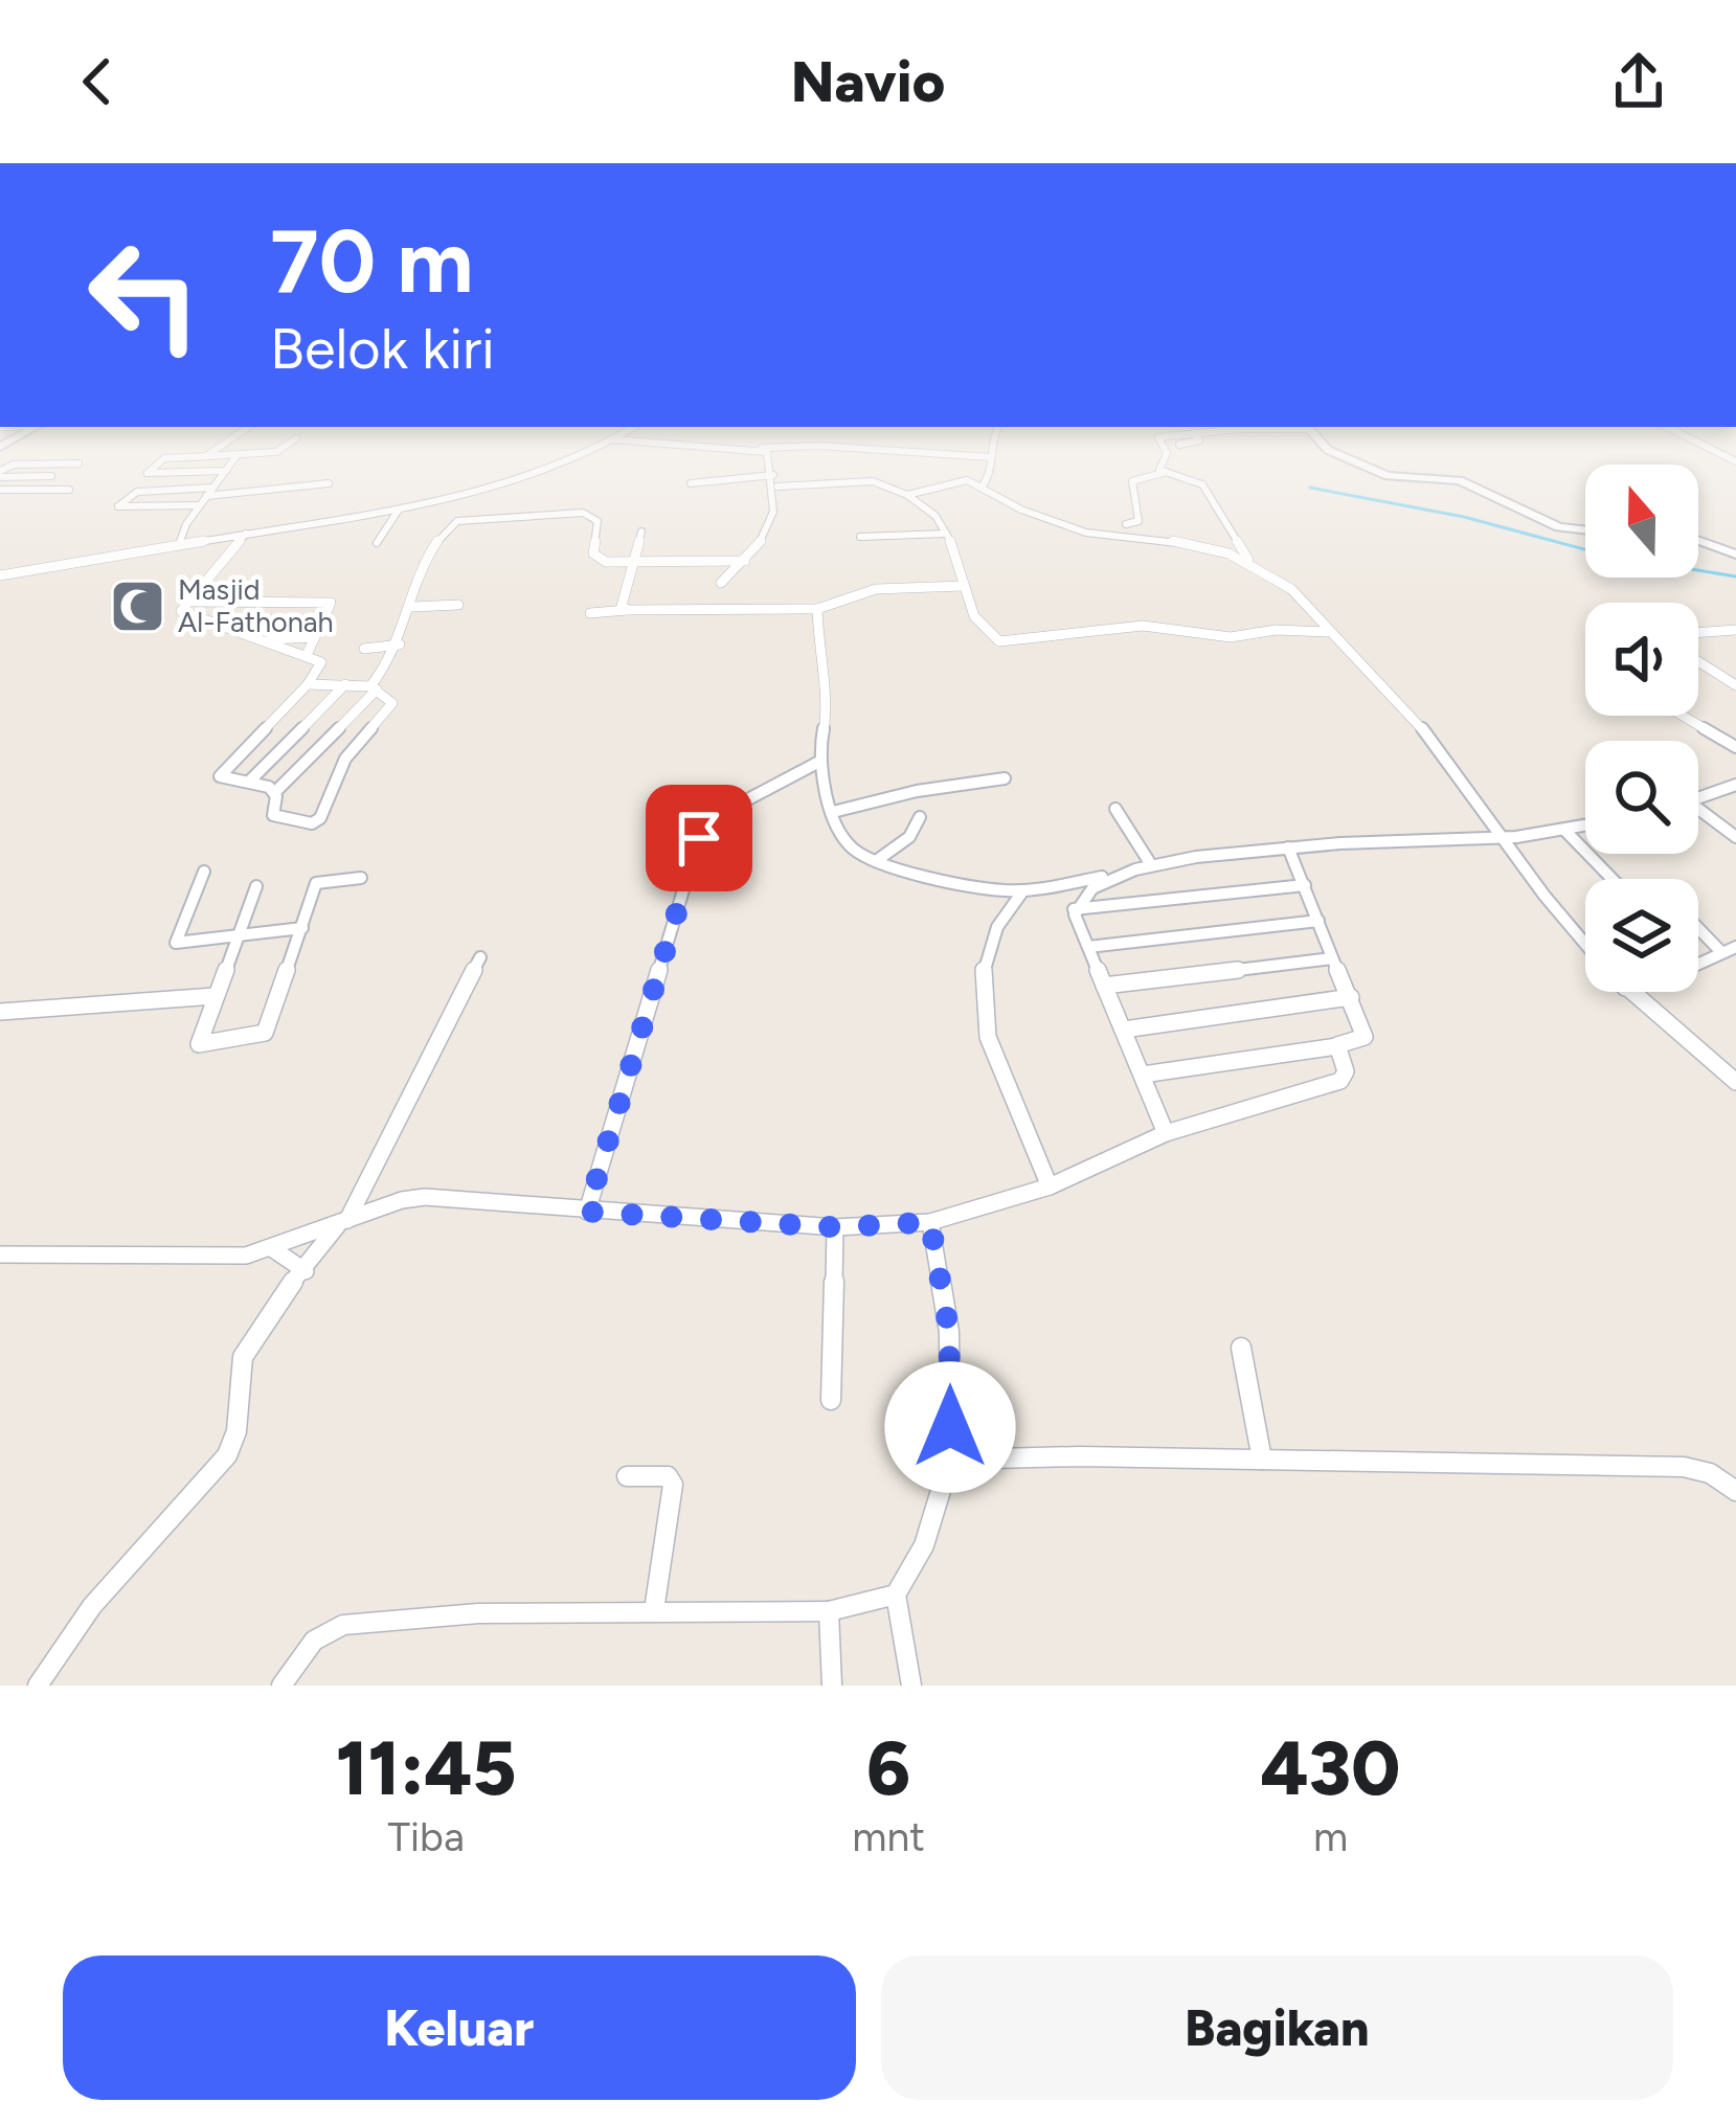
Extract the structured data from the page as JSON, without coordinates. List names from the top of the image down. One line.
{"places":{"mosque":["Masjid Al-Fathonah"]},"north":"top","page":{"header":"Navio","turn":["70 m","Belok kiri"],"eta":["11:45","Tiba","6","mnt","430","m"],"buttons":["Keluar","Bagikan"]}}
